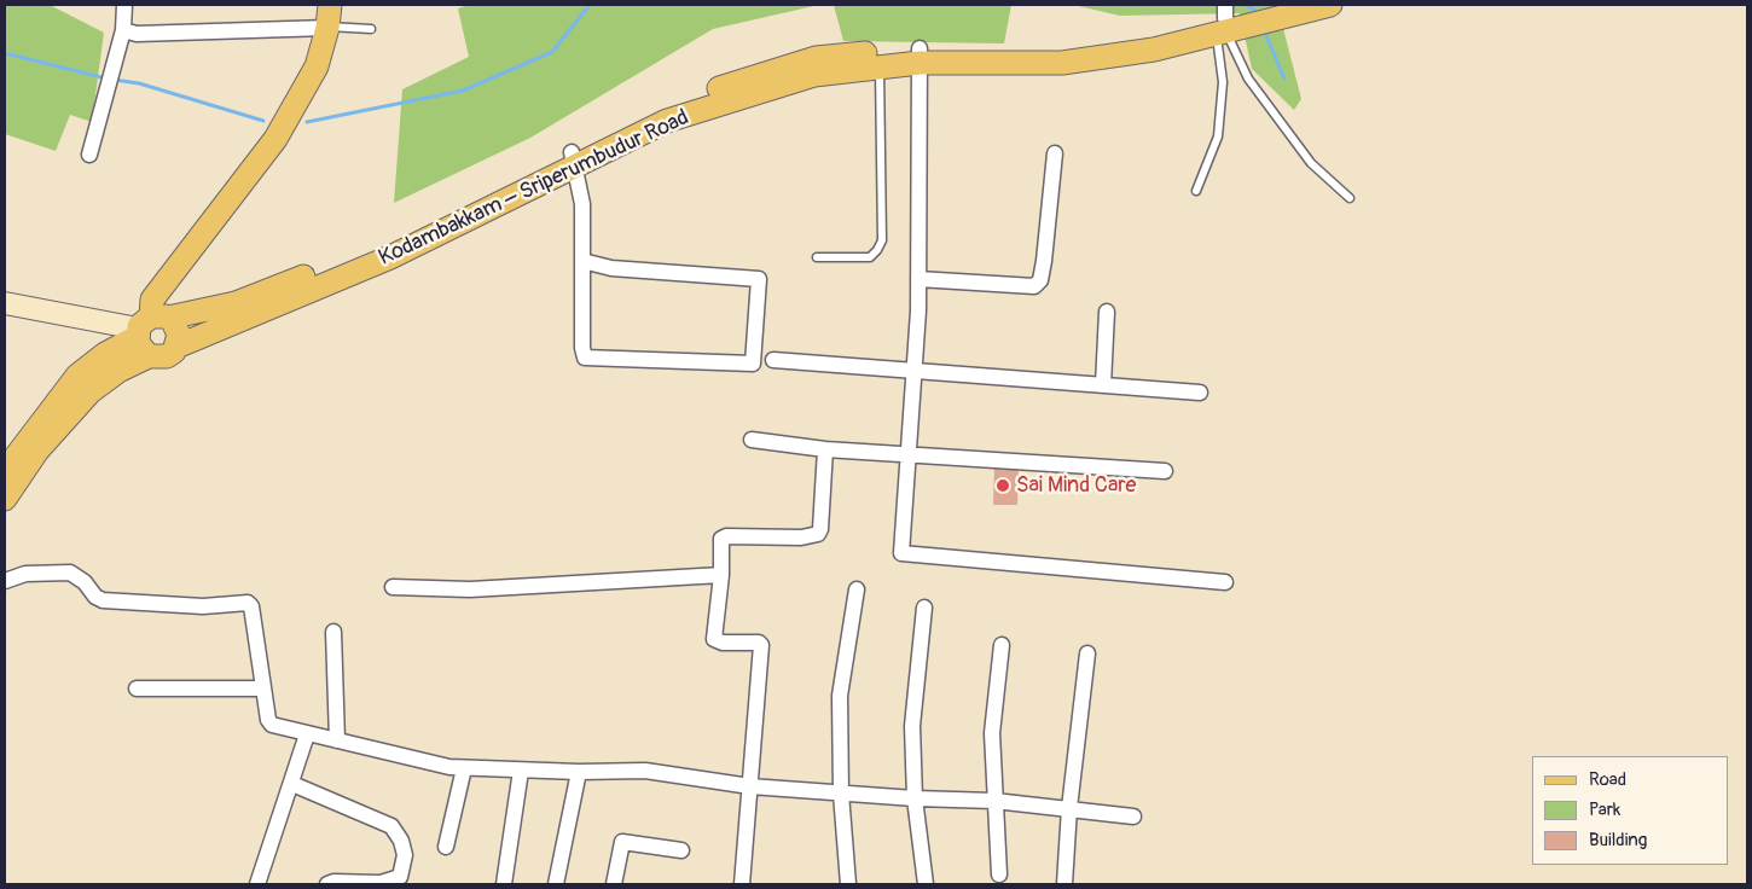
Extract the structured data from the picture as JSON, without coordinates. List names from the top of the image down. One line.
{"streets":{"main road":["Kodambakkam – Sriperumbudur Road"]},"places":["Sai Mind Care"],"legend":["Road","Park","Building"]}
